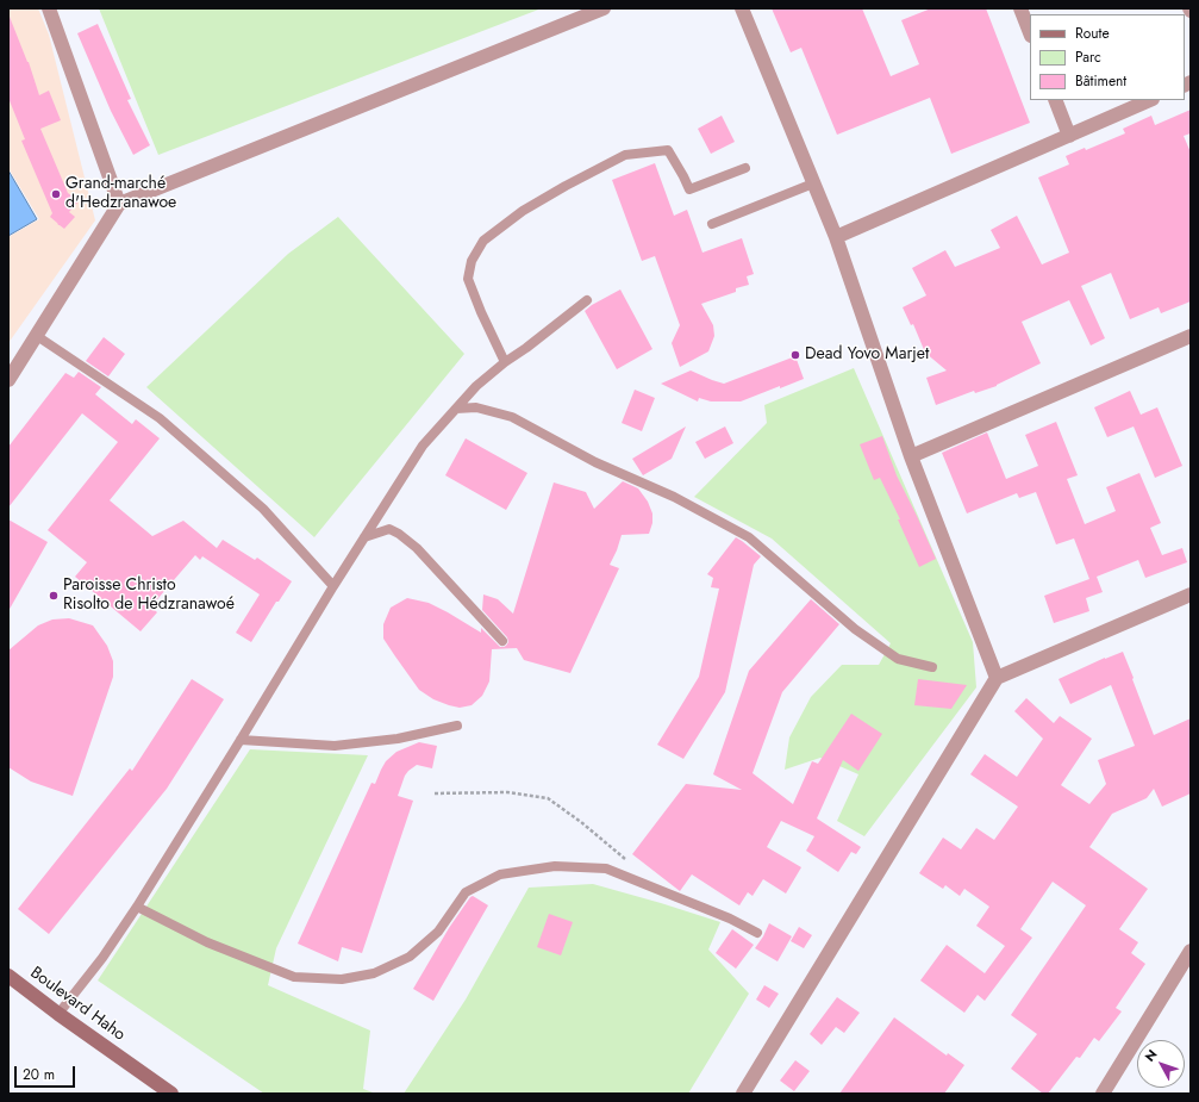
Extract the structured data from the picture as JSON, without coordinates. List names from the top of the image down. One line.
{"streets":{"main road":["Boulevard Haho"]},"places":["Grand-marché d'Hedzranawoe","Dead Yovo Marjet","Paroisse Christo Risolto de Hédzranawoé"],"legend":["Route","Parc","Bâtiment"],"scale_bar":"20 m","north":"top left"}
